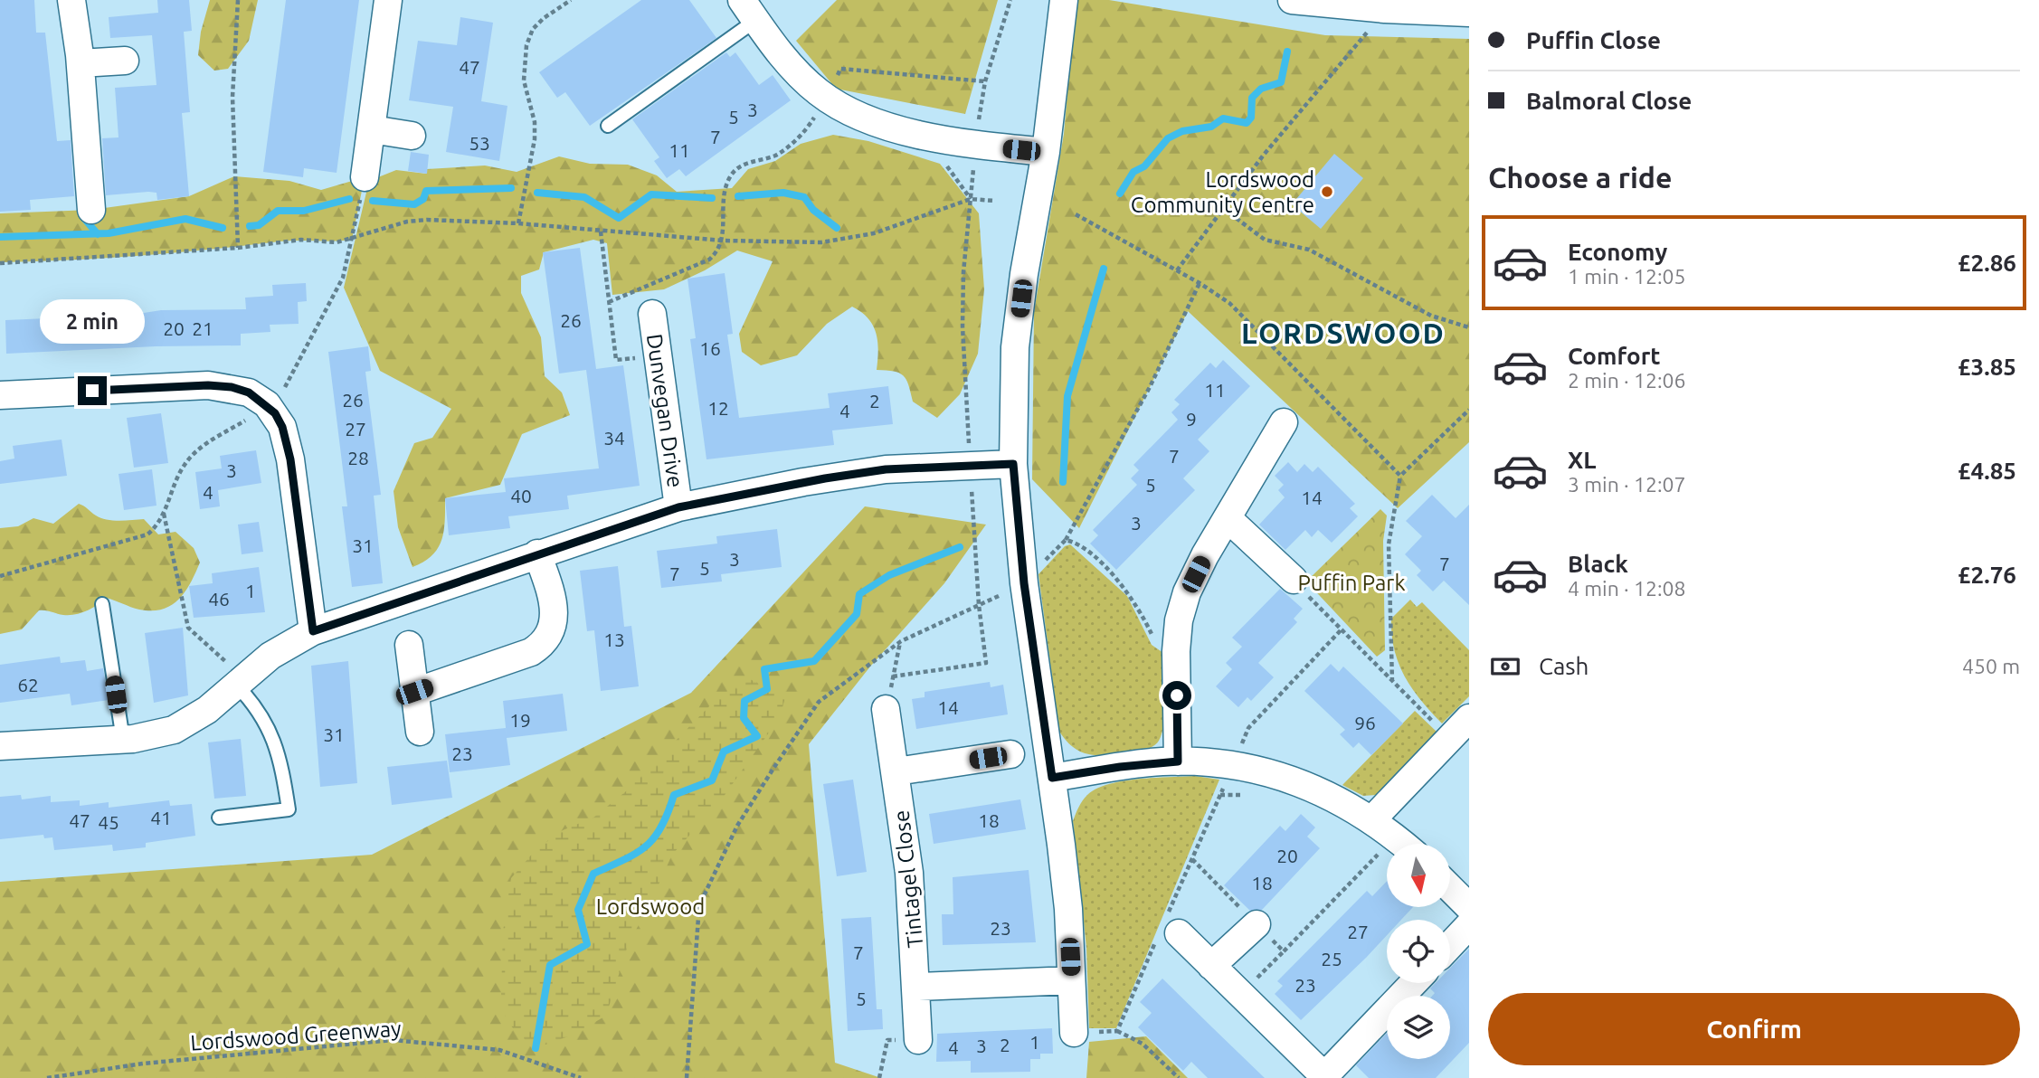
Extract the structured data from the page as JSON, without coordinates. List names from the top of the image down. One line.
{"streets":{"street":["Dunvegan Drive","Tintagel Close"],"path":["Lordswood Greenway"]},"districts":["LORDSWOOD"],"parks":["Puffin Park","Lordswood"],"places":["Lordswood Community Centre"],"house_numbers":["47","3","5","7","53","11","26","20","21","16","11","26","2","12","4","9","27","34","7","28","3","5","4","40","14","3","31","3","7","5","7","1","46","13","62","14","19","96","31","23","41","47","18","45","20","18","23","27","7","25","23","5","1","2","3","4"],"north":"bottom","page":{"banner":["Puffin Close","Balmoral Close"],"heading":"Choose a ride","list":[{"name":"Economy","note":"1 min · 12:05","value":"£2.86"},{"name":"Comfort","note":"2 min · 12:06","value":"£3.85"},{"name":"XL","note":"3 min · 12:07","value":"£4.85"},{"name":"Black","note":"4 min · 12:08","value":"£2.76"}],"bubble":"2 min","pay":["Cash","450 m"],"buttons":"Confirm"}}
